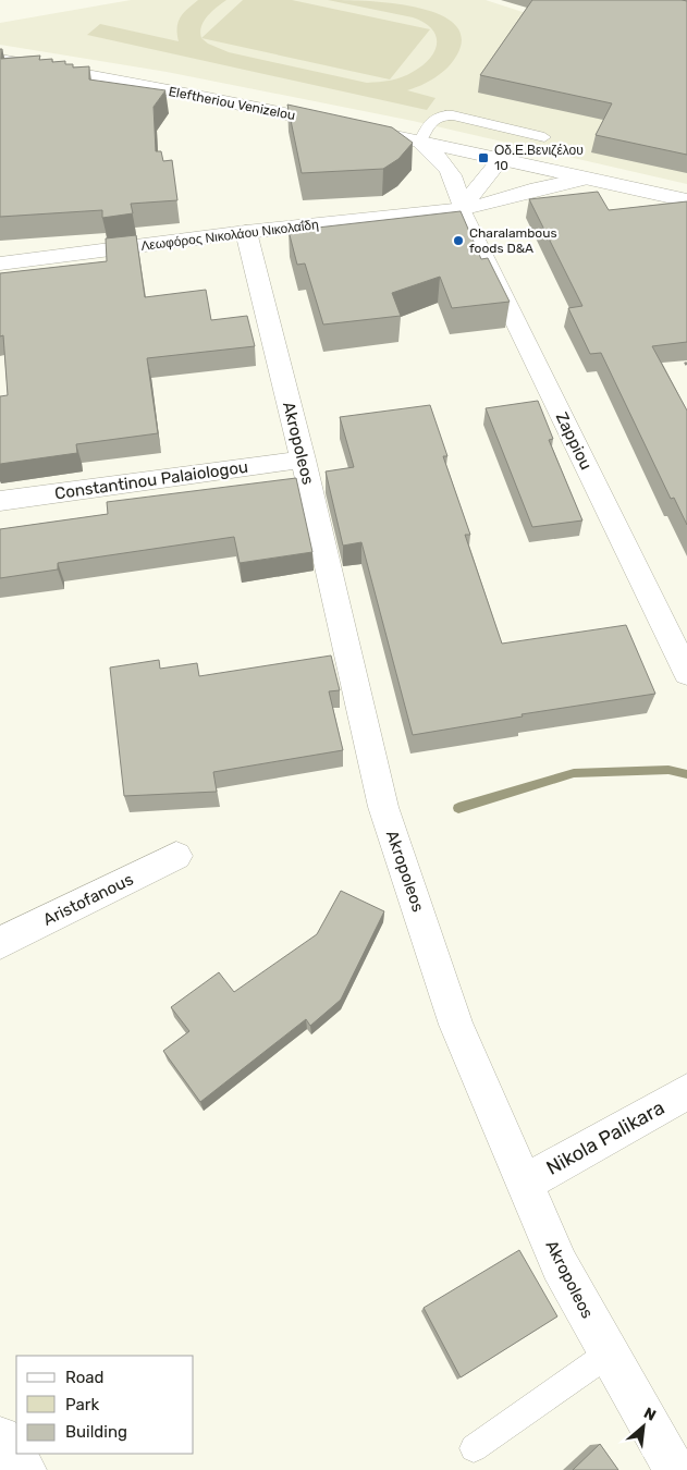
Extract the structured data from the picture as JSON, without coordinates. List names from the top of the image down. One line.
{"streets":{"street":["Eleftheriou Venizelou","Λεωφόρος Νικολάου Νικολαΐδη","Zappiou","Akropoleos","Constantinou Palaiologou","Aristofanous","Nikola Palikara"]},"crossings":[["Eleftheriou Venizelou","Λεωφόρος Νικολάου Νικολαΐδη"],["Eleftheriou Venizelou","Zappiou"],["Λεωφόρος Νικολάου Νικολαΐδη","Zappiou"],["Λεωφόρος Νικολάου Νικολαΐδη","Akropoleos"],["Akropoleos","Constantinou Palaiologou"],["Akropoleos","Nikola Palikara"]],"places":{"transit":["Οδ.Ε.Βενιζέλου 10"],"other":["Charalambous foods D&A"]},"legend":["Road","Park","Building"],"north":"top right"}
